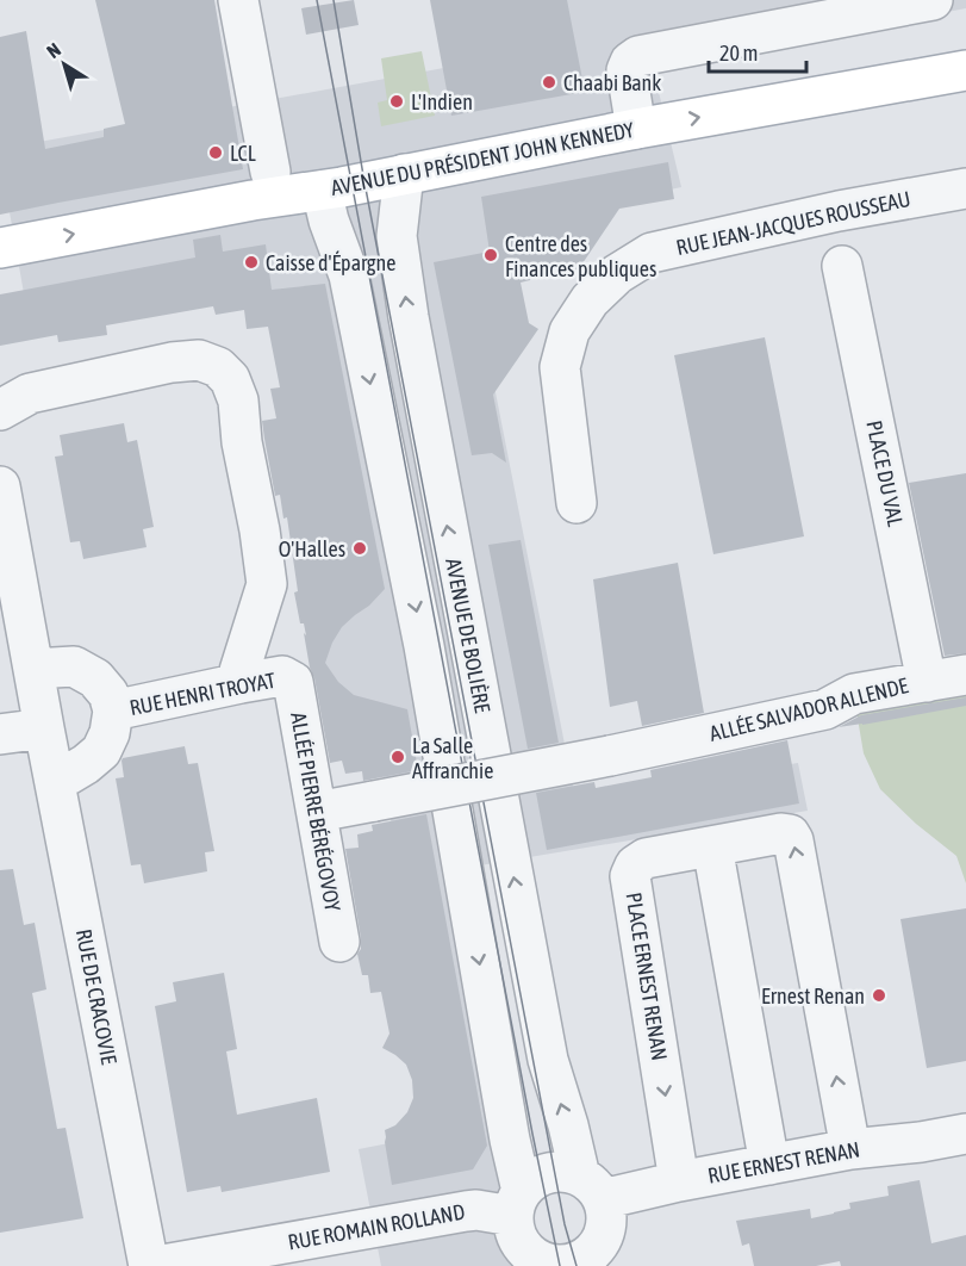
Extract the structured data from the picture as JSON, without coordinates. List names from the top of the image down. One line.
{"streets":{"main road":["AVENUE DU PRÉSIDENT JOHN KENNEDY"],"street":["RUE JEAN-JACQUES ROUSSEAU","PLACE DU VAL","AVENUE DE BOLIÈRE","RUE HENRI TROYAT","ALLÉE SALVADOR ALLENDE","ALLÉE PIERRE BÉRÉGOVOY","PLACE ERNEST RENAN","RUE DE CRACOVIE","RUE ERNEST RENAN","RUE ROMAIN ROLLAND"]},"crossings":[["AVENUE DU PRÉSIDENT JOHN KENNEDY","AVENUE DE BOLIÈRE"],["PLACE DU VAL","ALLÉE SALVADOR ALLENDE"],["AVENUE DE BOLIÈRE","RUE ERNEST RENAN"],["AVENUE DE BOLIÈRE","RUE ROMAIN ROLLAND"],["RUE HENRI TROYAT","ALLÉE PIERRE BÉRÉGOVOY"],["RUE HENRI TROYAT","RUE DE CRACOVIE"],["ALLÉE SALVADOR ALLENDE","ALLÉE PIERRE BÉRÉGOVOY"],["PLACE ERNEST RENAN","RUE ERNEST RENAN"],["RUE ERNEST RENAN","RUE ROMAIN ROLLAND"]],"one_way":["AVENUE DU PRÉSIDENT JOHN KENNEDY"],"places":["Chaabi Bank","L'Indien","LCL","Centre des Finances publiques","Caisse d'Épargne","O'Halles","La Salle Affranchie","Ernest Renan"],"scale_bar":"20 m","north":"top left"}
